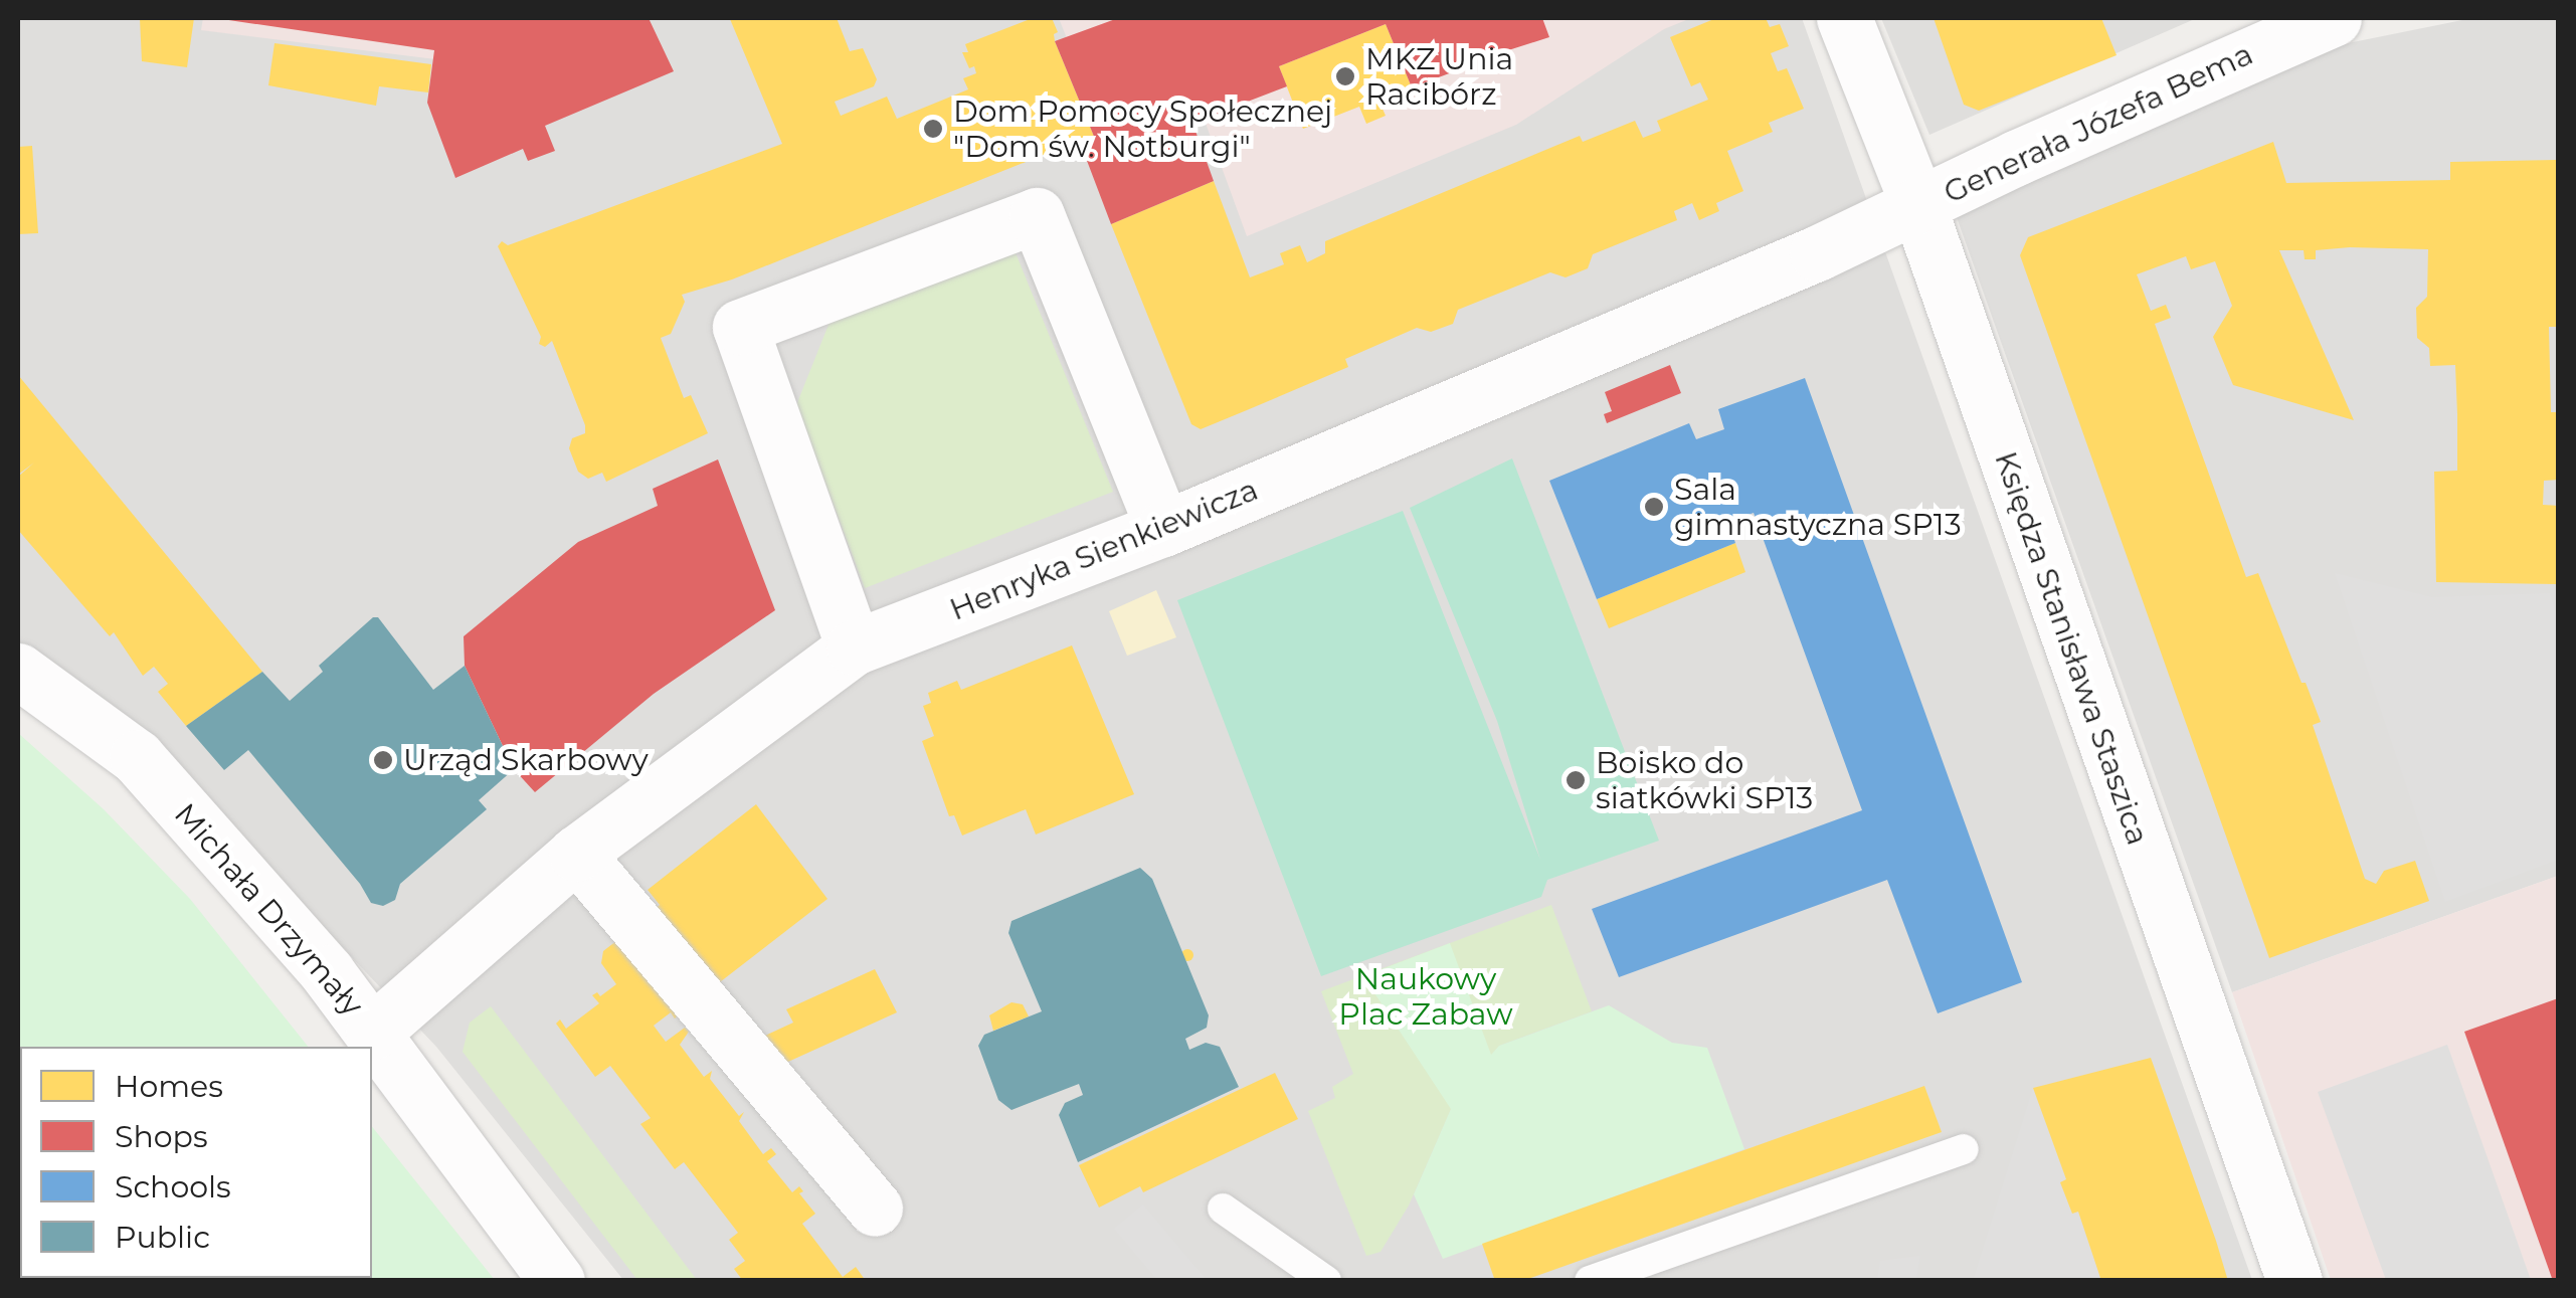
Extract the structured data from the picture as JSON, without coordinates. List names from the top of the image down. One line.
{"streets":{"street":["Generała Józefa Bema","Henryka Sienkiewicza","Księdza Stanisława Staszica","Michała Drzymały"]},"crossings":[["Generała Józefa Bema","Henryka Sienkiewicza"],["Generała Józefa Bema","Księdza Stanisława Staszica"],["Henryka Sienkiewicza","Księdza Stanisława Staszica"],["Henryka Sienkiewicza","Michała Drzymały"]],"parks":["Naukowy Plac Zabaw"],"places":["MKZ Unia Racibórz","Dom Pomocy Społecznej \"Dom św. Notburgi\"","Sala gimnastyczna SP13","Urząd Skarbowy","Boisko do siatkówki SP13"],"legend":["Homes","Shops","Schools","Public"]}
